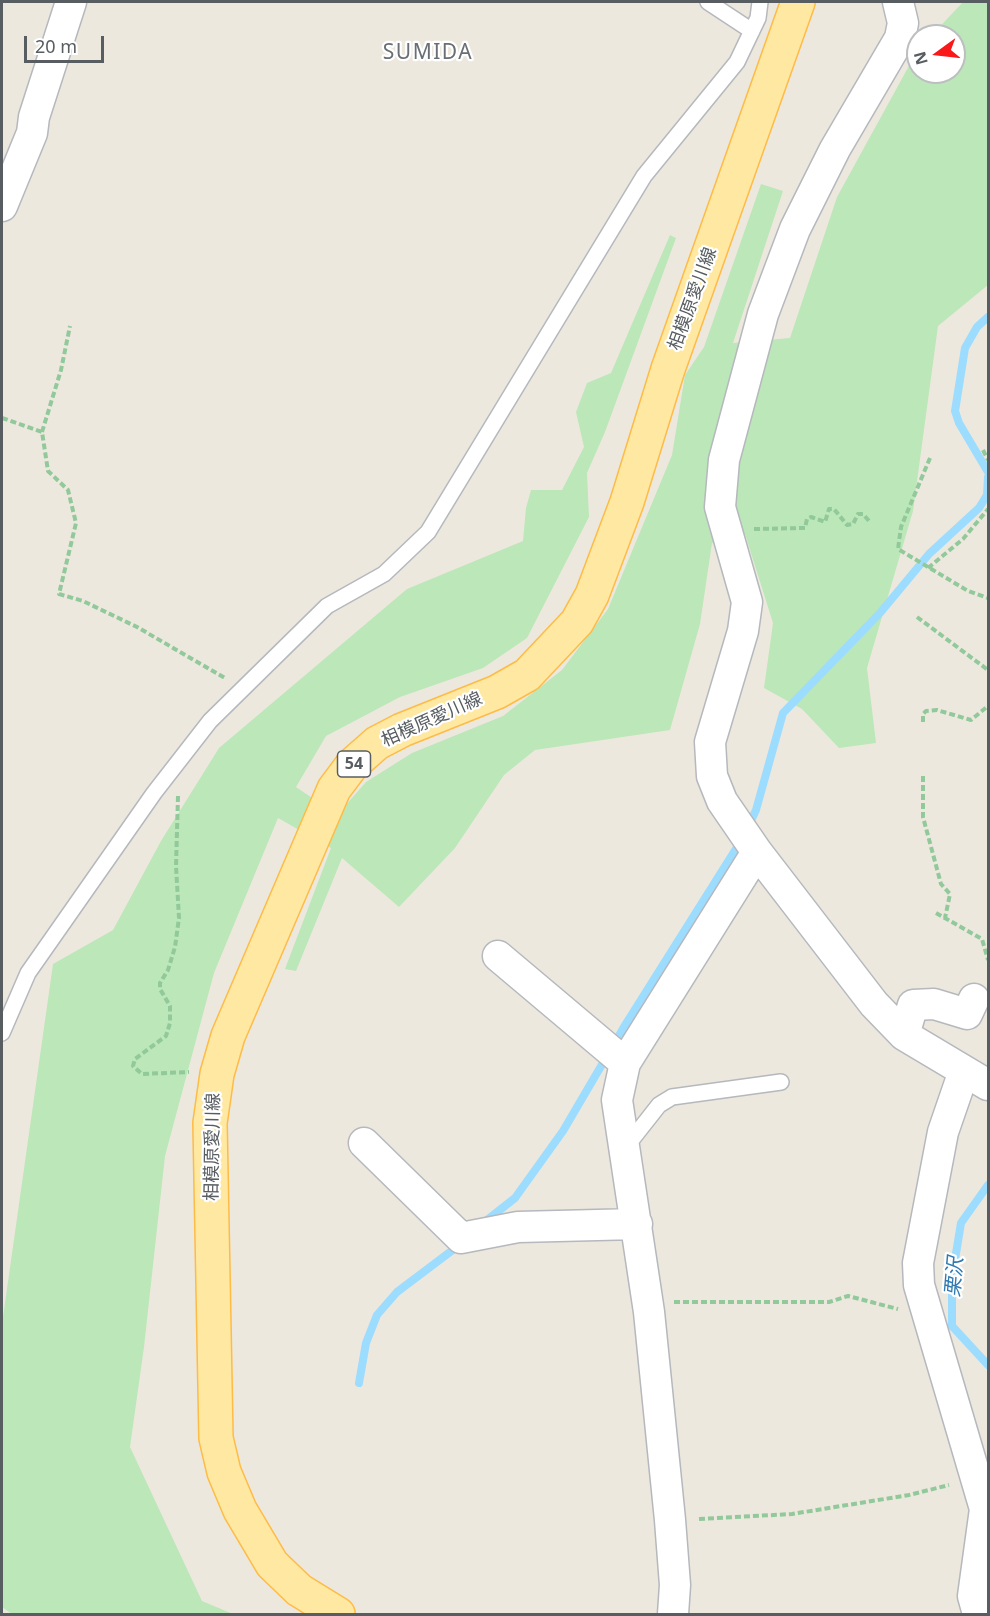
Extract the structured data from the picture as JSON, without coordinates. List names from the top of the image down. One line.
{"streets":{"main road":["相模原愛川線","54"]},"districts":["SUMIDA"],"water":["栗沢"],"scale_bar":"20 m","north":"left"}
